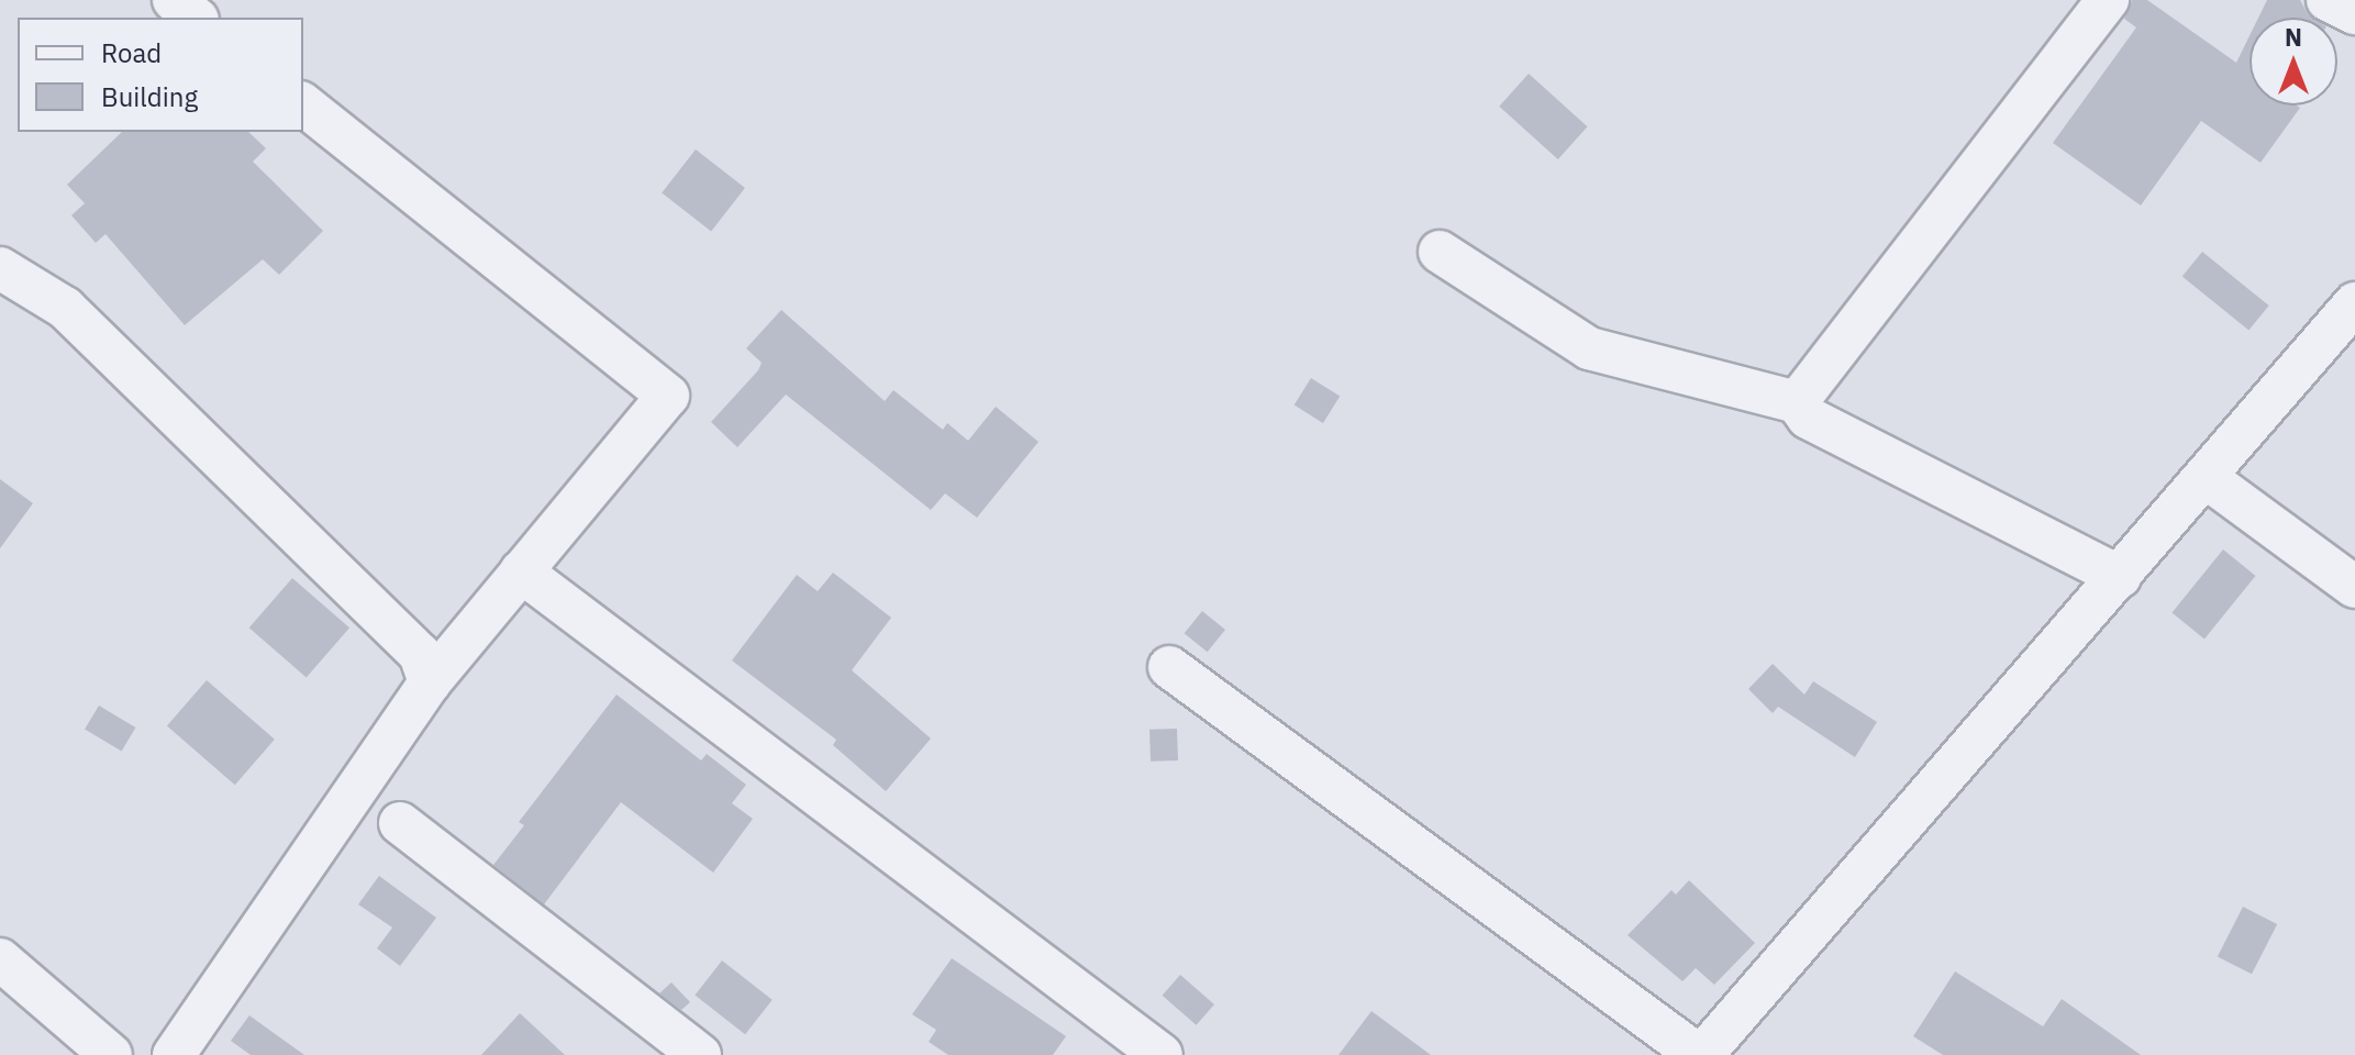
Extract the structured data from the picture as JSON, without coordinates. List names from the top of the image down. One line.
{"legend":["Road","Building"],"north":"top"}
